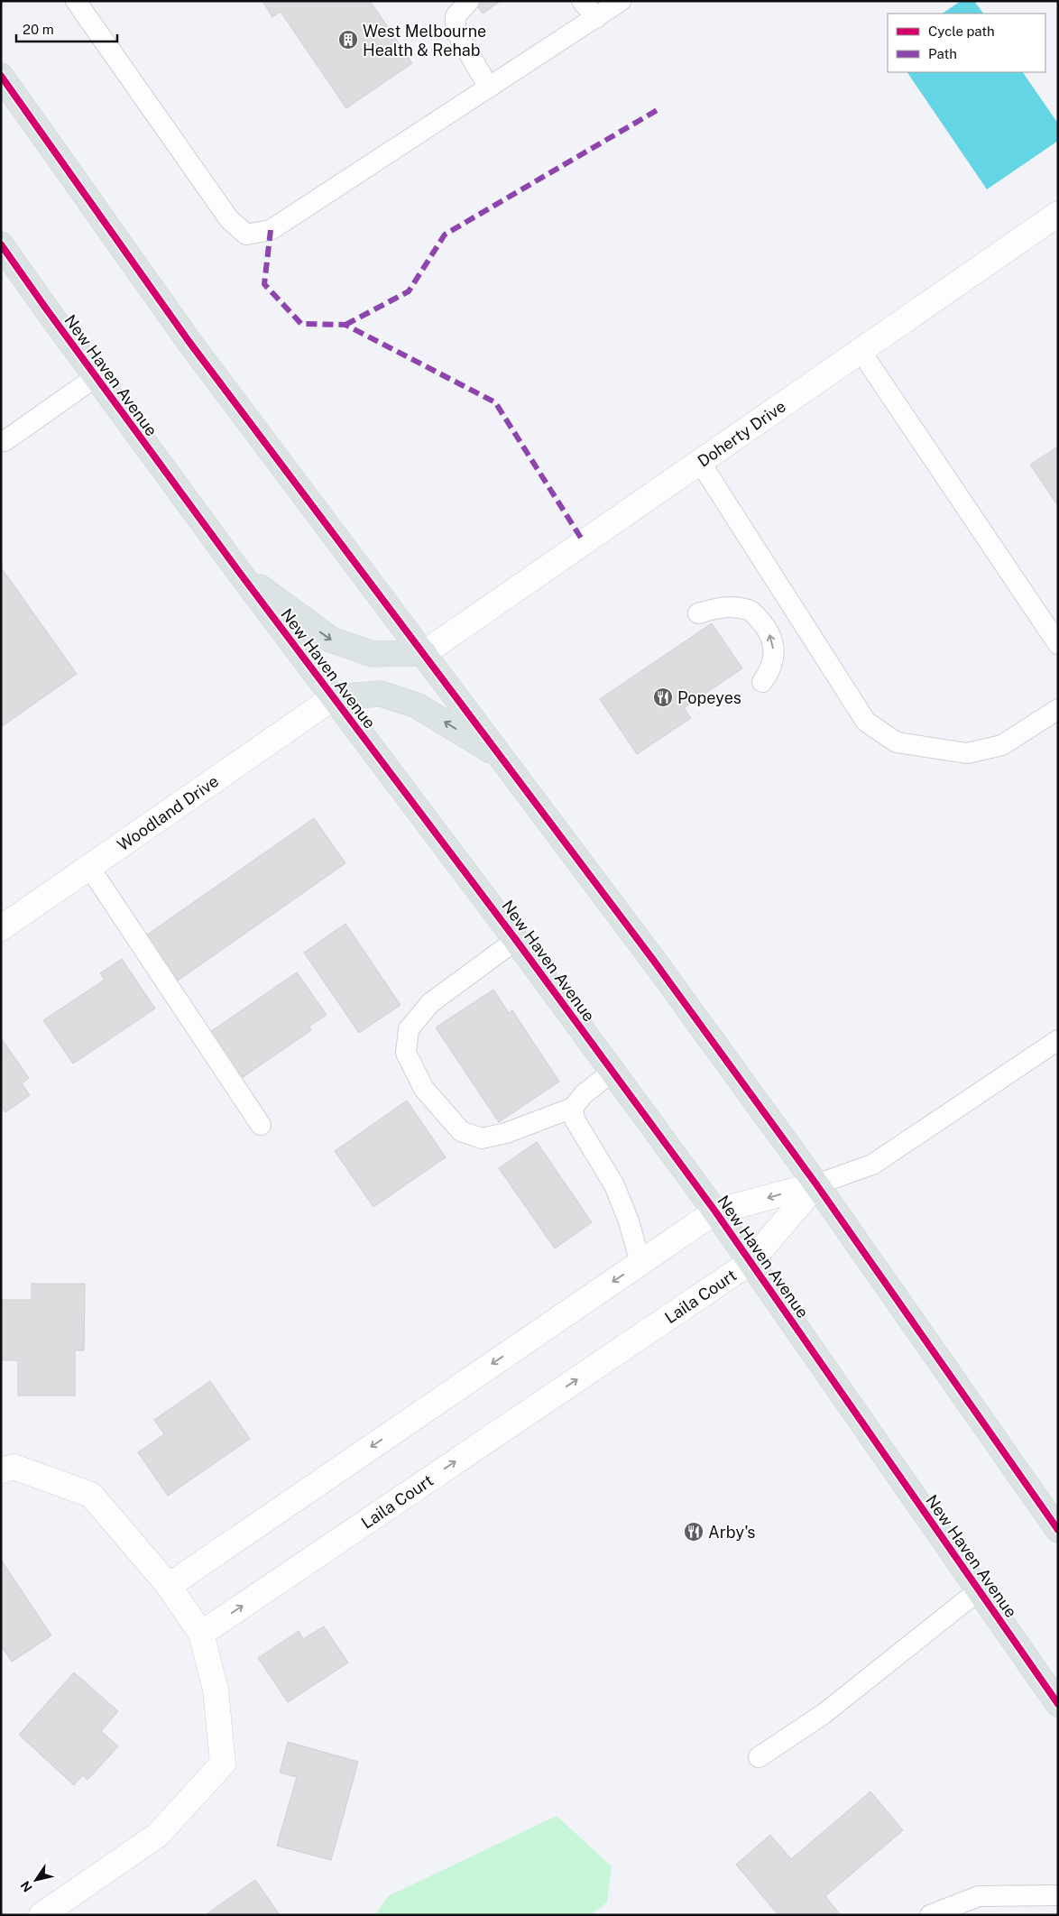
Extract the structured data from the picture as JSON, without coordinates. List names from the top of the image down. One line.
{"streets":{"main road":["New Haven Avenue"],"street":["Doherty Drive","Woodland Drive","Laila Court"]},"crossings":[["New Haven Avenue","Woodland Drive"],["New Haven Avenue","Laila Court"]],"places":{"building":["West Melbourne Health & Rehab"],"restaurant":["Popeyes","Arby's"]},"legend":["Cycle path","Path"],"scale_bar":"20 m","north":"bottom left"}
